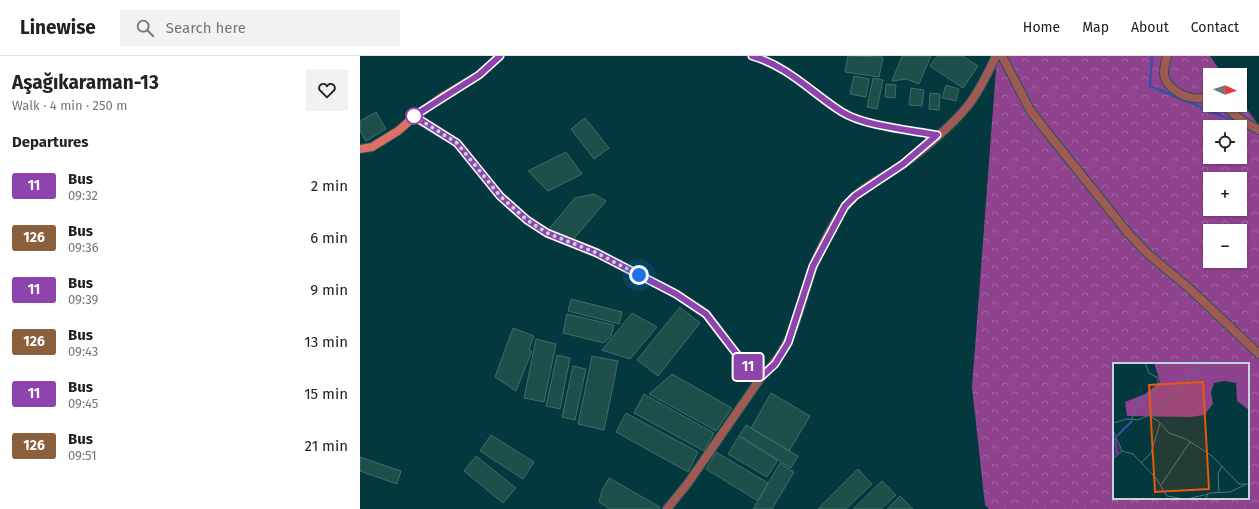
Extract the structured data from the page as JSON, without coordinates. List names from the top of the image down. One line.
{"lines":["bus line 11"],"north":"right","page":{"header":"Linewise","search":"Search here","nav":["Home","Map","About","Contact"],"heading":[["Aşağıkaraman-13","Walk · 4 min · 250 m"],"Departures"],"on_map":"11","map_buttons":["+","−"],"list":[{"mark":"11","name":"Bus","note":"09:32","value":"2 min"},{"mark":"126","name":"Bus","note":"09:36","value":"6 min"},{"mark":"11","name":"Bus","note":"09:39","value":"9 min"},{"mark":"126","name":"Bus","note":"09:43","value":"13 min"},{"mark":"11","name":"Bus","note":"09:45","value":"15 min"},{"mark":"126","name":"Bus","note":"09:51","value":"21 min"}]}}
